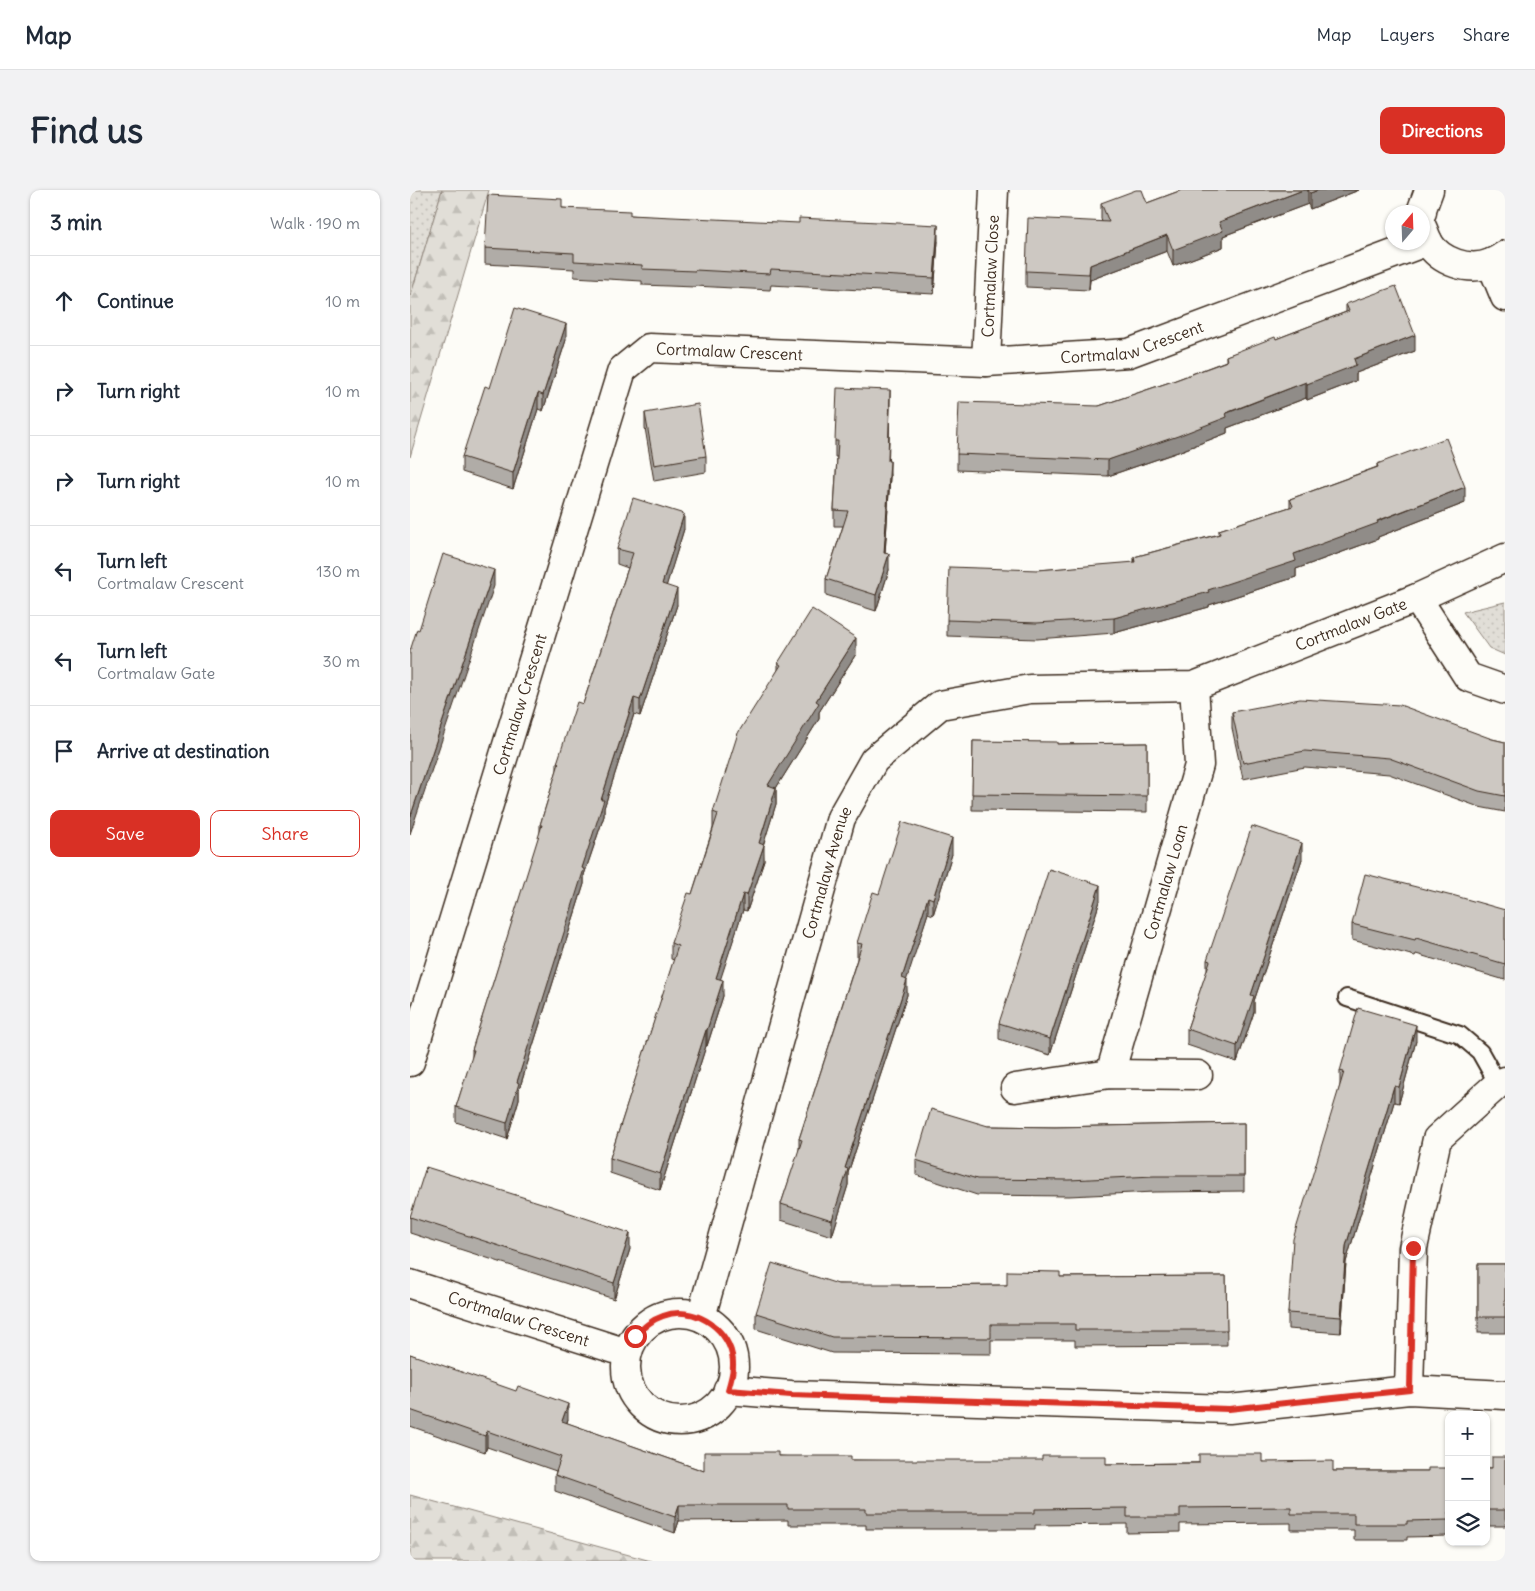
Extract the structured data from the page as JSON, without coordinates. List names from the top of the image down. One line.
{"streets":{"street":["Cortmalaw Close","Cortmalaw Crescent","Cortmalaw Gate","Cortmalaw Avenue","Cortmalaw Loan"]},"crossings":[["Cortmalaw Close","Cortmalaw Crescent"],["Cortmalaw Crescent","Cortmalaw Avenue"],["Cortmalaw Gate","Cortmalaw Avenue"],["Cortmalaw Gate","Cortmalaw Loan"],["Cortmalaw Avenue","Cortmalaw Loan"]],"north":"top","page":{"header":"Map","nav":["Map","Layers","Share"],"buttons":["Directions",["Save","Share"]],"title":"Find us","heading":["3 min","Walk · 190 m"],"list":[["Continue","10 m"],["Turn right","10 m"],["Turn right","10 m"],["Turn left","Cortmalaw Crescent","130 m"],["Turn left","Cortmalaw Gate","30 m"],"Arrive at destination"],"map_buttons":["+","−"]}}
